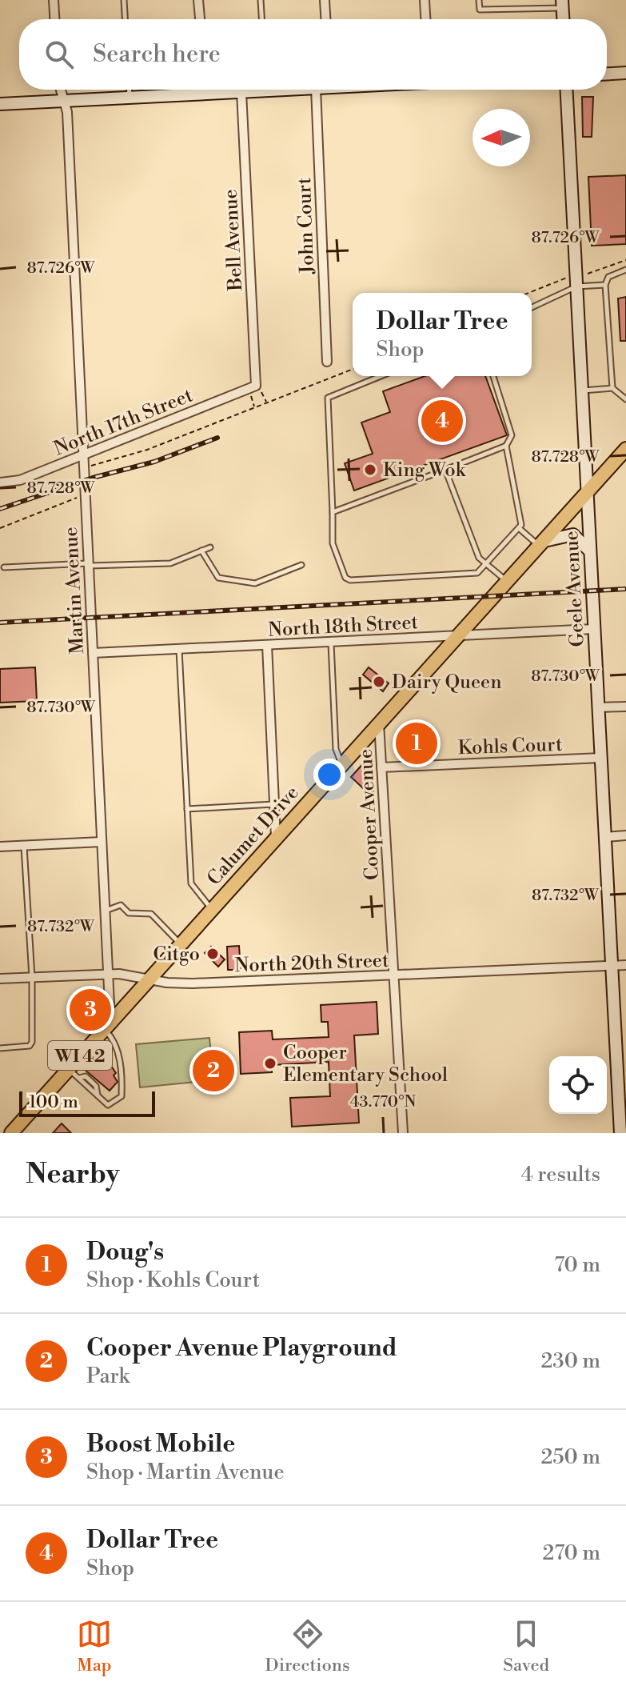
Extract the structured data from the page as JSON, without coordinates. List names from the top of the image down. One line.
{"streets":{"main road":["Calumet Drive","WI 42"],"street":["John Court","Bell Avenue","North 17th Street","Geele Avenue","Martin Avenue","North 18th Street","Kohls Court","Cooper Avenue","North 20th Street"]},"crossings":[["Bell Avenue","North 17th Street"],["North 17th Street","Martin Avenue"],["Geele Avenue","North 18th Street"],["Geele Avenue","Kohls Court"],["Geele Avenue","Calumet Drive"],["Geele Avenue","North 20th Street"],["Martin Avenue","North 18th Street"],["Martin Avenue","Calumet Drive"],["Martin Avenue","North 20th Street"],["North 18th Street","Calumet Drive"],["Kohls Court","Cooper Avenue"],["Cooper Avenue","Calumet Drive"],["Cooper Avenue","North 20th Street"],["Calumet Drive","North 20th Street"]],"places":["King Wok","Dairy Queen","Citgo","Cooper Elementary School"],"scale_bar":"100 m","north":"left","page":{"search":"Search here","popup":["Dollar Tree","Shop"],"pins":["4","1","3","2"],"scale":"100 m","heading":["Nearby","4 results"],"list":[{"mark":"1","name":"Doug's","note":"Shop · Kohls Court","value":"70 m"},{"mark":"2","name":"Cooper Avenue Playground","note":"Park","value":"230 m"},{"mark":"3","name":"Boost Mobile","note":"Shop · Martin Avenue","value":"250 m"},{"mark":"4","name":"Dollar Tree","note":"Shop","value":"270 m"}],"nav":["Map","Directions","Saved"]},"coordinates":["87.726°W","87.728°W","87.730°W","87.732°W","43.770°N"]}
